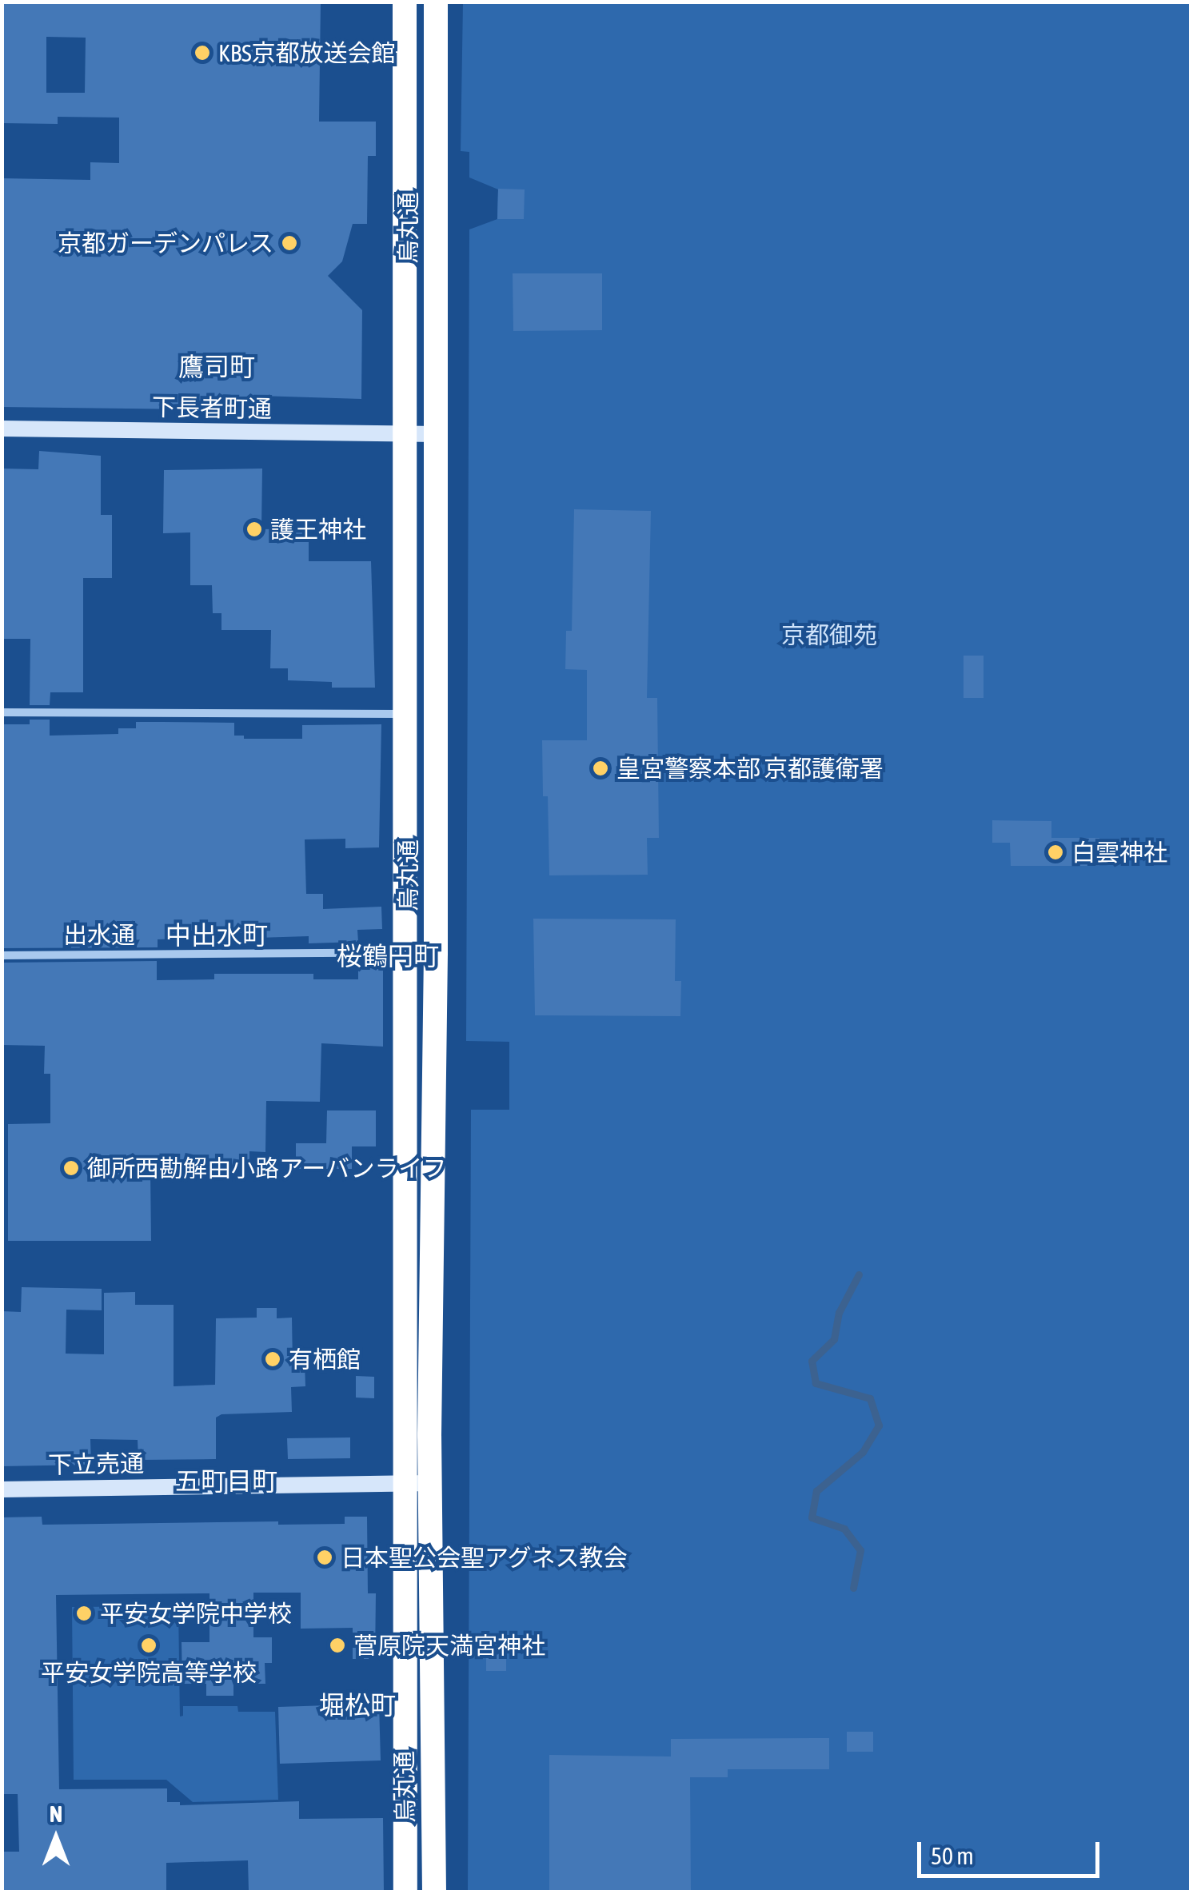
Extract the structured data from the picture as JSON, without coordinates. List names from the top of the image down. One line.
{"streets":{"highway":["烏丸通"],"street":["下長者町通","出水通","下立売通"]},"crossings":[["烏丸通","下長者町通"],["烏丸通","出水通"],["烏丸通","下立売通"]],"districts":["鷹司町","中出水町","桜鶴円町","五町目町","堀松町"],"parks":["京都御苑"],"places":["KBS京都放送会館","京都ガーデンパレス","護王神社","皇宮警察本部 京都護衛署","白雲神社","御所西勘解由小路アーバンライフ","有栖館","日本聖公会聖アグネス教会","平安女学院中学校","平安女学院高等学校","菅原院天満宮神社"],"scale_bar":"50 m","north":"top"}
